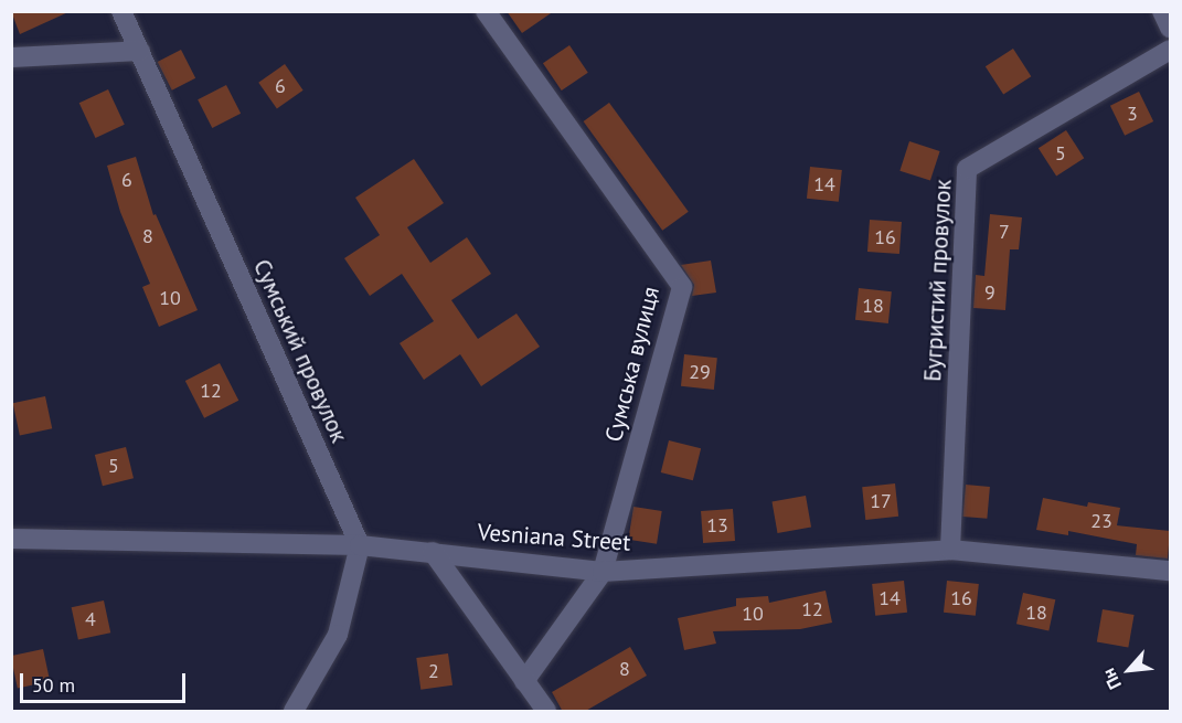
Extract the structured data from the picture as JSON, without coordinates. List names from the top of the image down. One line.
{"streets":{"street":["Бугристий провулок","Сумський провулок","Сумська вулиця","Vesniana Street"]},"crossings":[["Бугристий провулок","Vesniana Street"],["Сумський провулок","Vesniana Street"],["Сумська вулиця","Vesniana Street"]],"house_numbers":["6","3","5","6","14","7","8","16","9","10","18","29","12","5","17","23","13","14","16","12","18","10","4","8","2"],"scale_bar":"50 m","north":"bottom left"}
